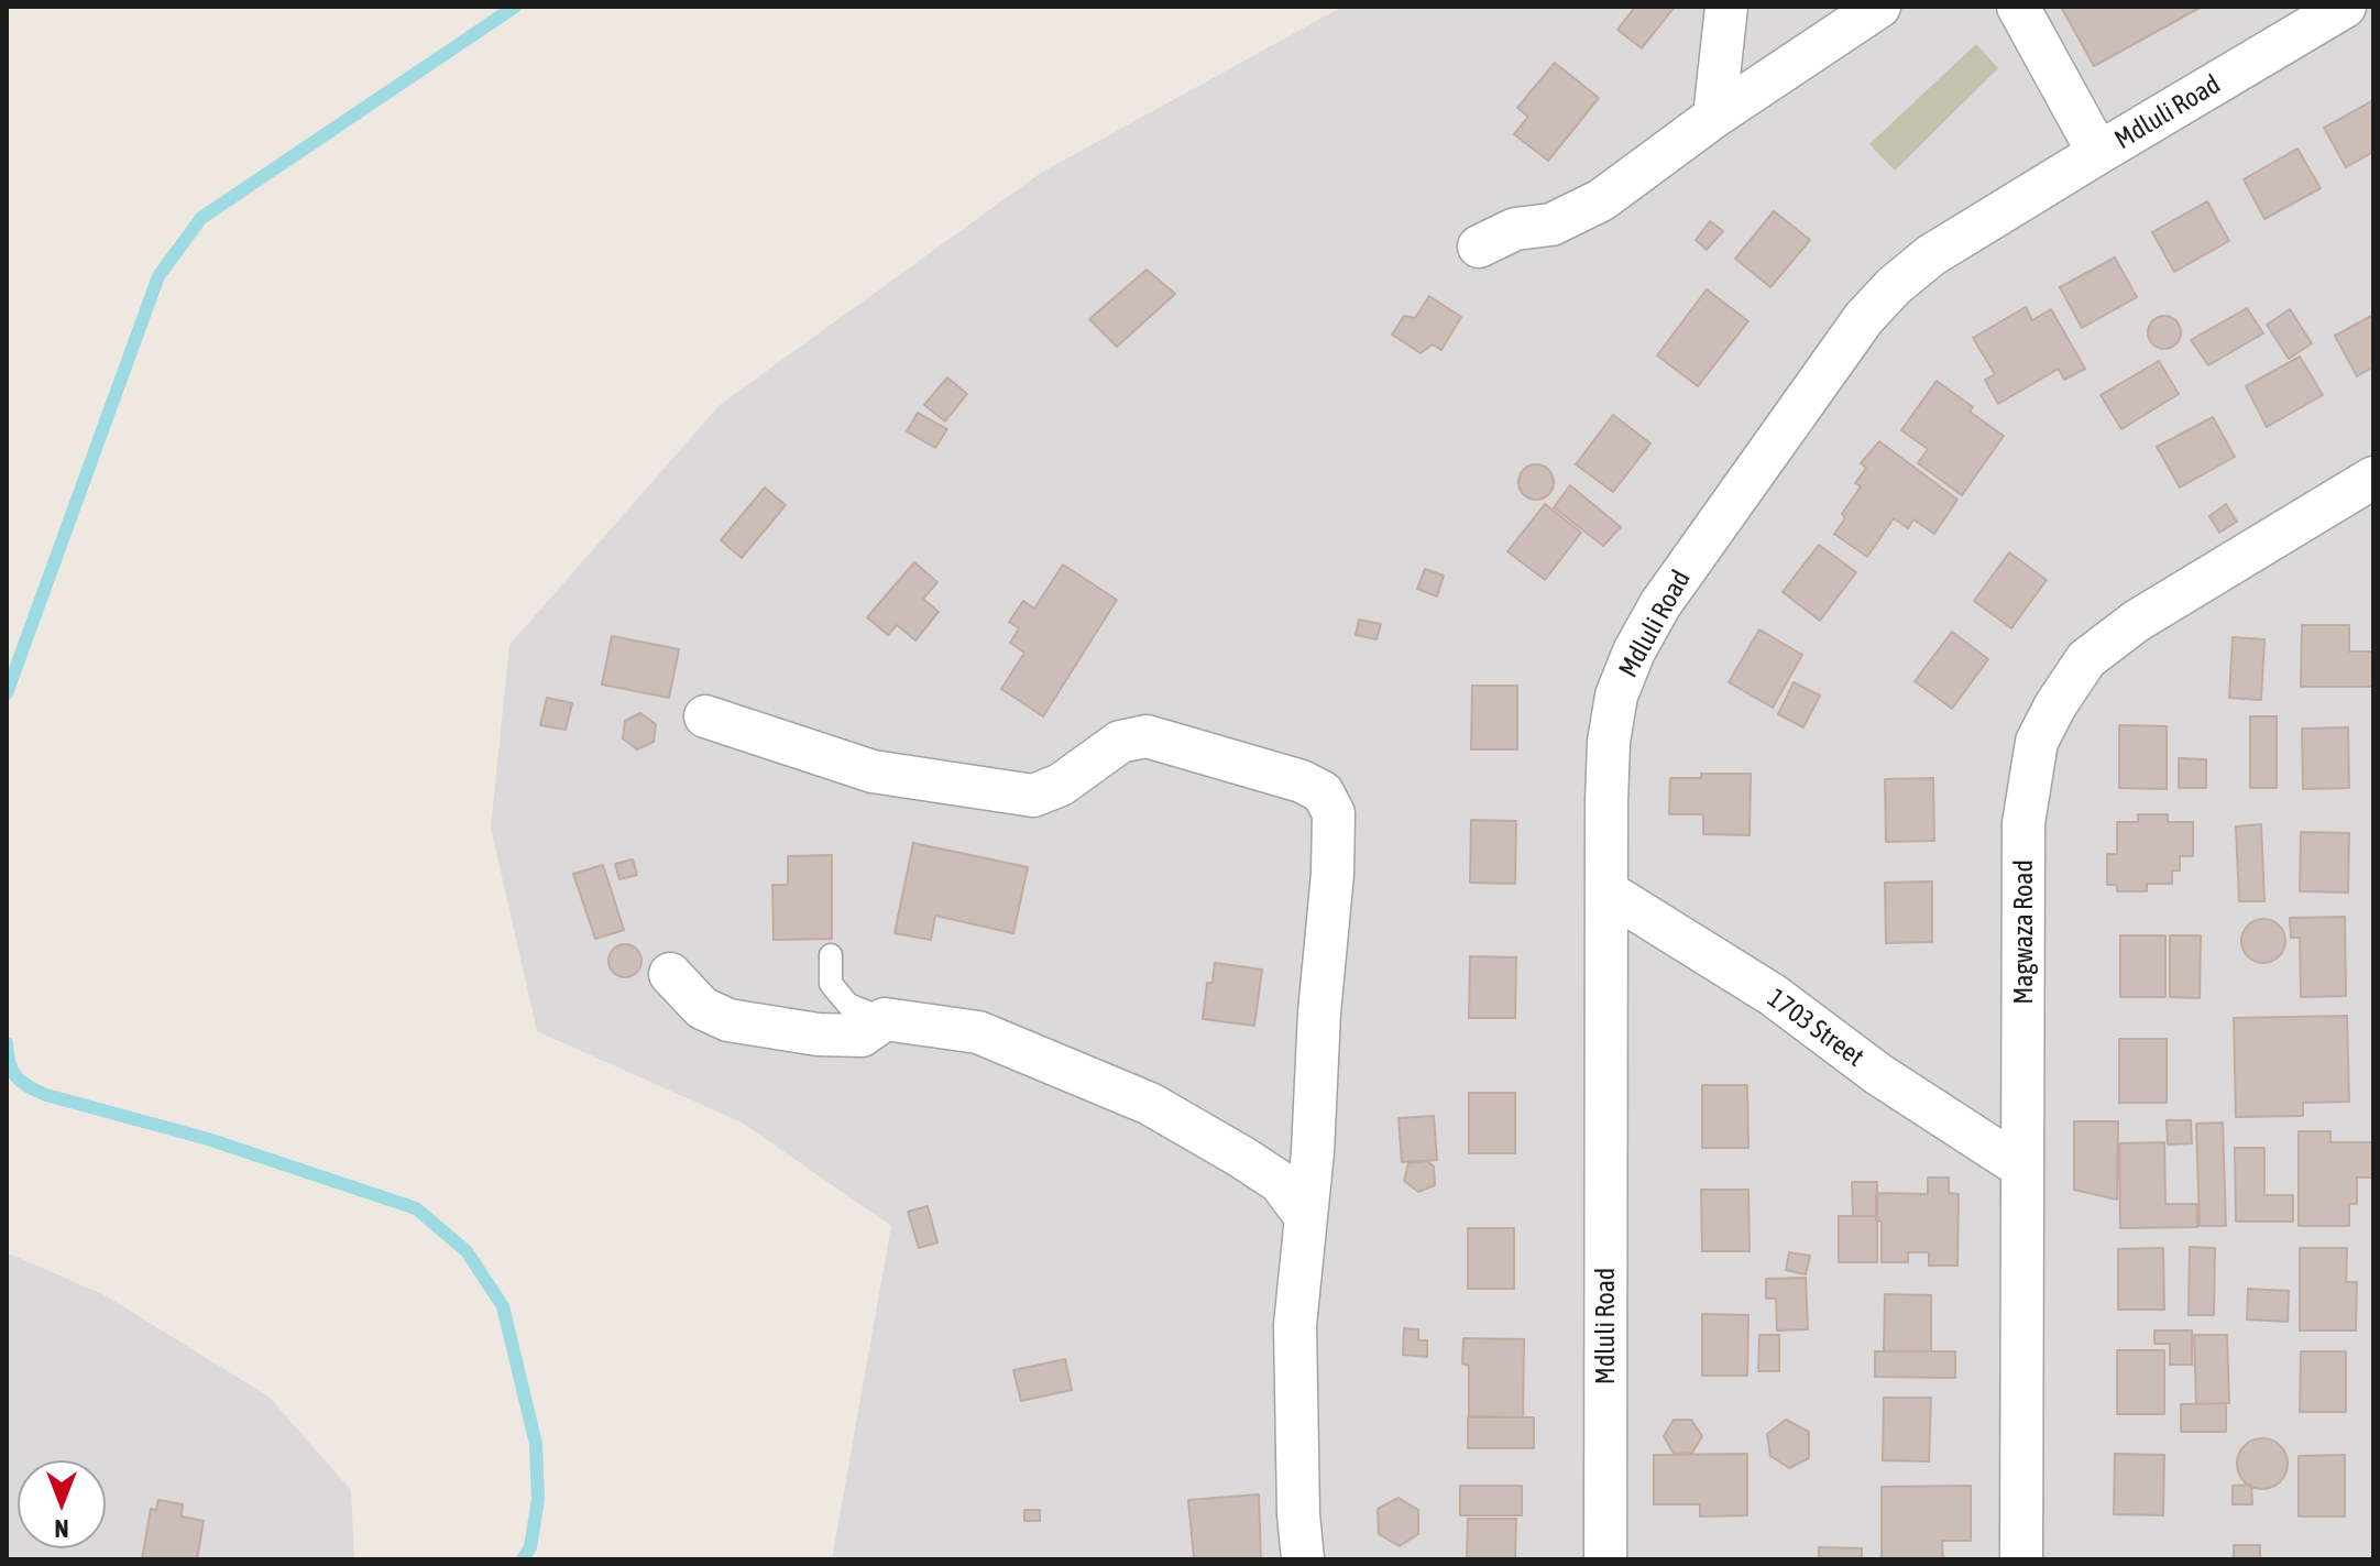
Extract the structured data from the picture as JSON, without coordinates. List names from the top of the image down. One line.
{"streets":{"street":["Mdluli Road","Magwaza Road","1703 Street"]},"crossings":[["Mdluli Road","1703 Street"],["Magwaza Road","1703 Street"]],"north":"bottom"}
